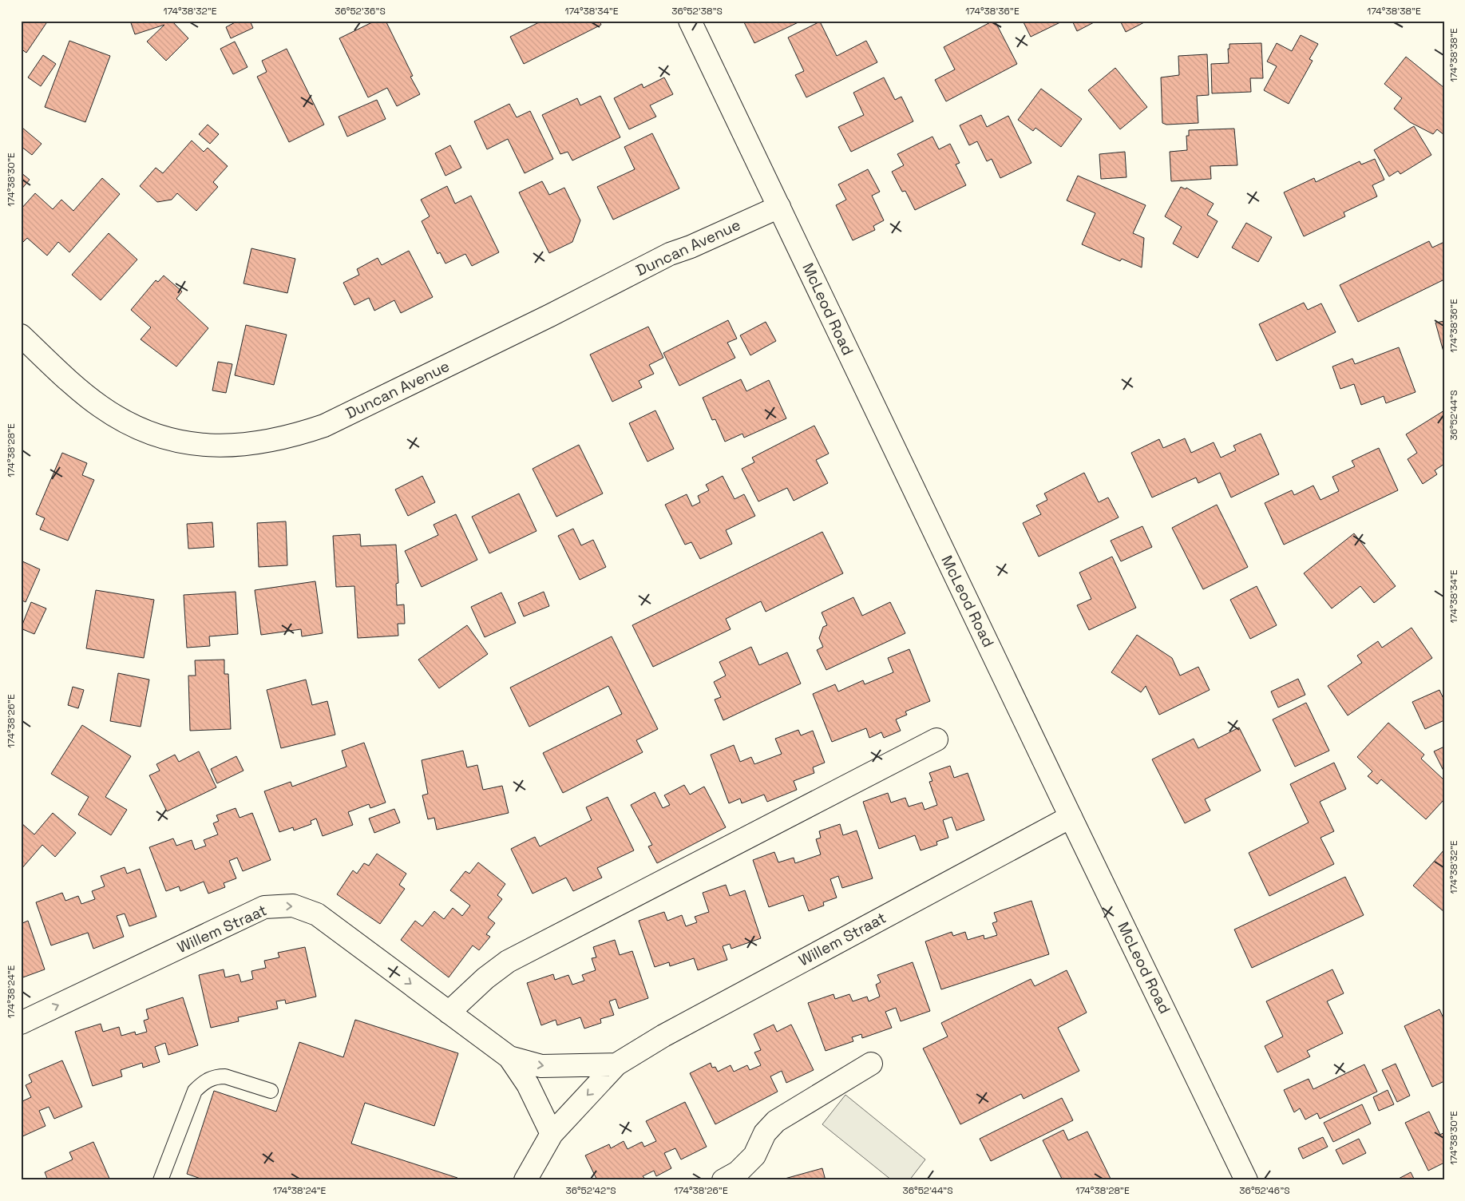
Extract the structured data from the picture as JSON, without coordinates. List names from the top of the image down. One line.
{"streets":{"street":["Duncan Avenue","McLeod Road","Willem Straat"]},"crossings":[["Duncan Avenue","McLeod Road"],["McLeod Road","Willem Straat"]],"coordinates":["174°38'32\"E","36°52'36\"S","174°38'34\"E","36°52'38\"S","174°38'36\"E","174°38'38\"E","174°38'30\"E","36°52'44\"S","174°38'28\"E","174°38'26\"E","174°38'24\"E","36°52'42\"S","36°52'46\"S"]}
